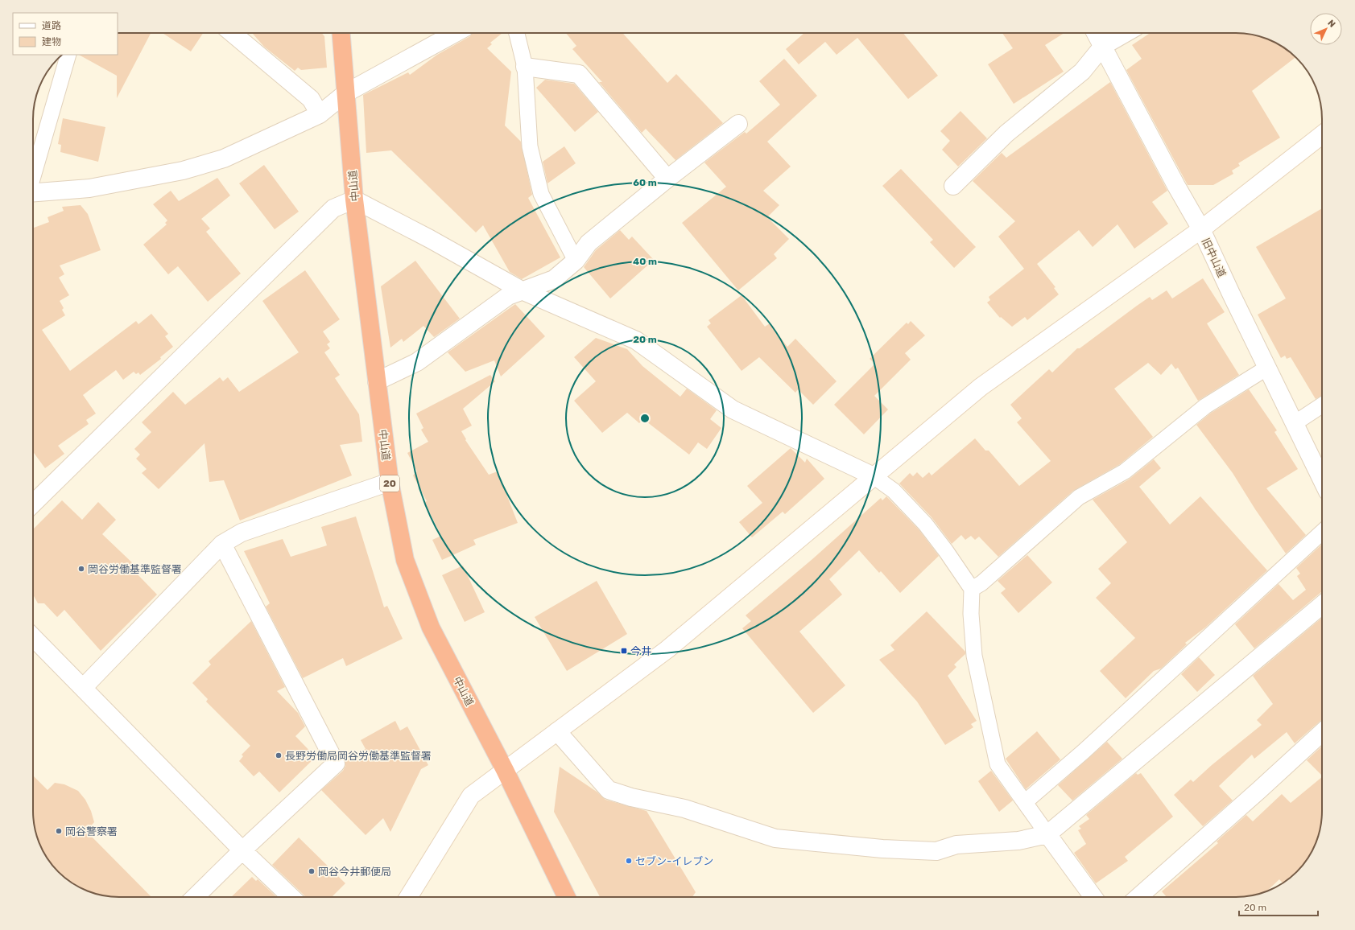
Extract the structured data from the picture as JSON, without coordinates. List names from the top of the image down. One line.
{"streets":{"highway":["中山道","20"],"street":["旧中山道"]},"places":{"other":["岡谷労働基準監督署","長野労働局岡谷労働基準監督署","岡谷警察署","セブン-イレブン","岡谷今井郵便局"],"transit":["今井"]},"legend":["道路","建物"],"scale_bar":"20 m","north":"top right","rings":["60 m","40 m","20 m"]}
